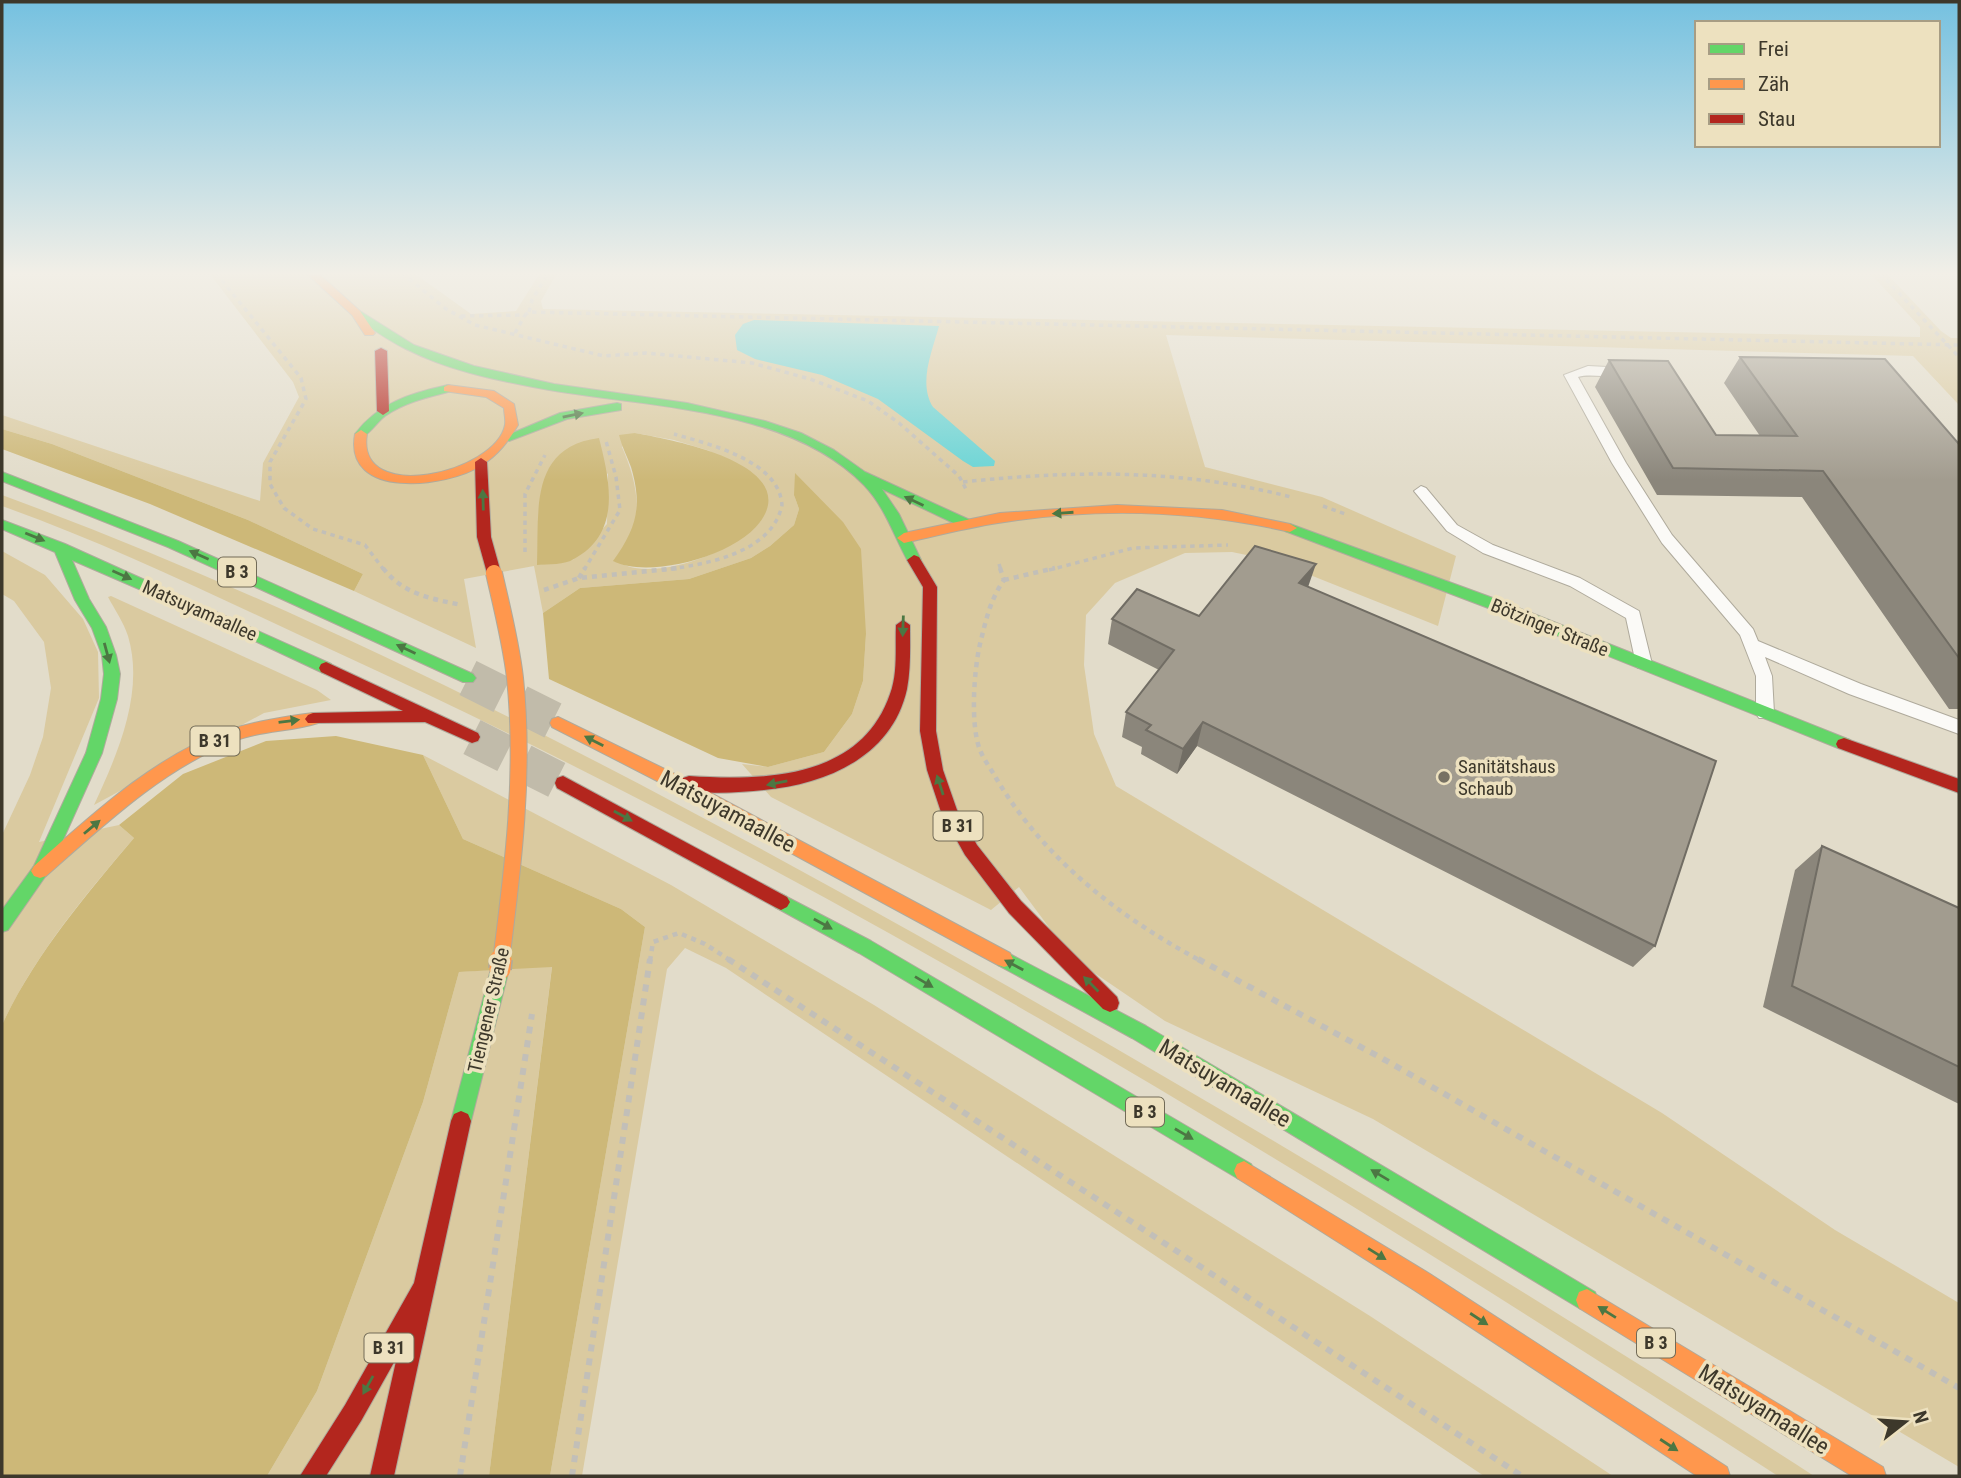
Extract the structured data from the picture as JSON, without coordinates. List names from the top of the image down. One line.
{"streets":{"main road":["B 3","Matsuyamaallee","Bötzinger Straße","B 31","Tiengener Straße"]},"crossings":[["Matsuyamaallee","B 31"],["Bötzinger Straße","B 31"],["B 31","Tiengener Straße"]],"places":["Sanitätshaus Schaub"],"legend":["Frei","Zäh","Stau"],"north":"right"}
